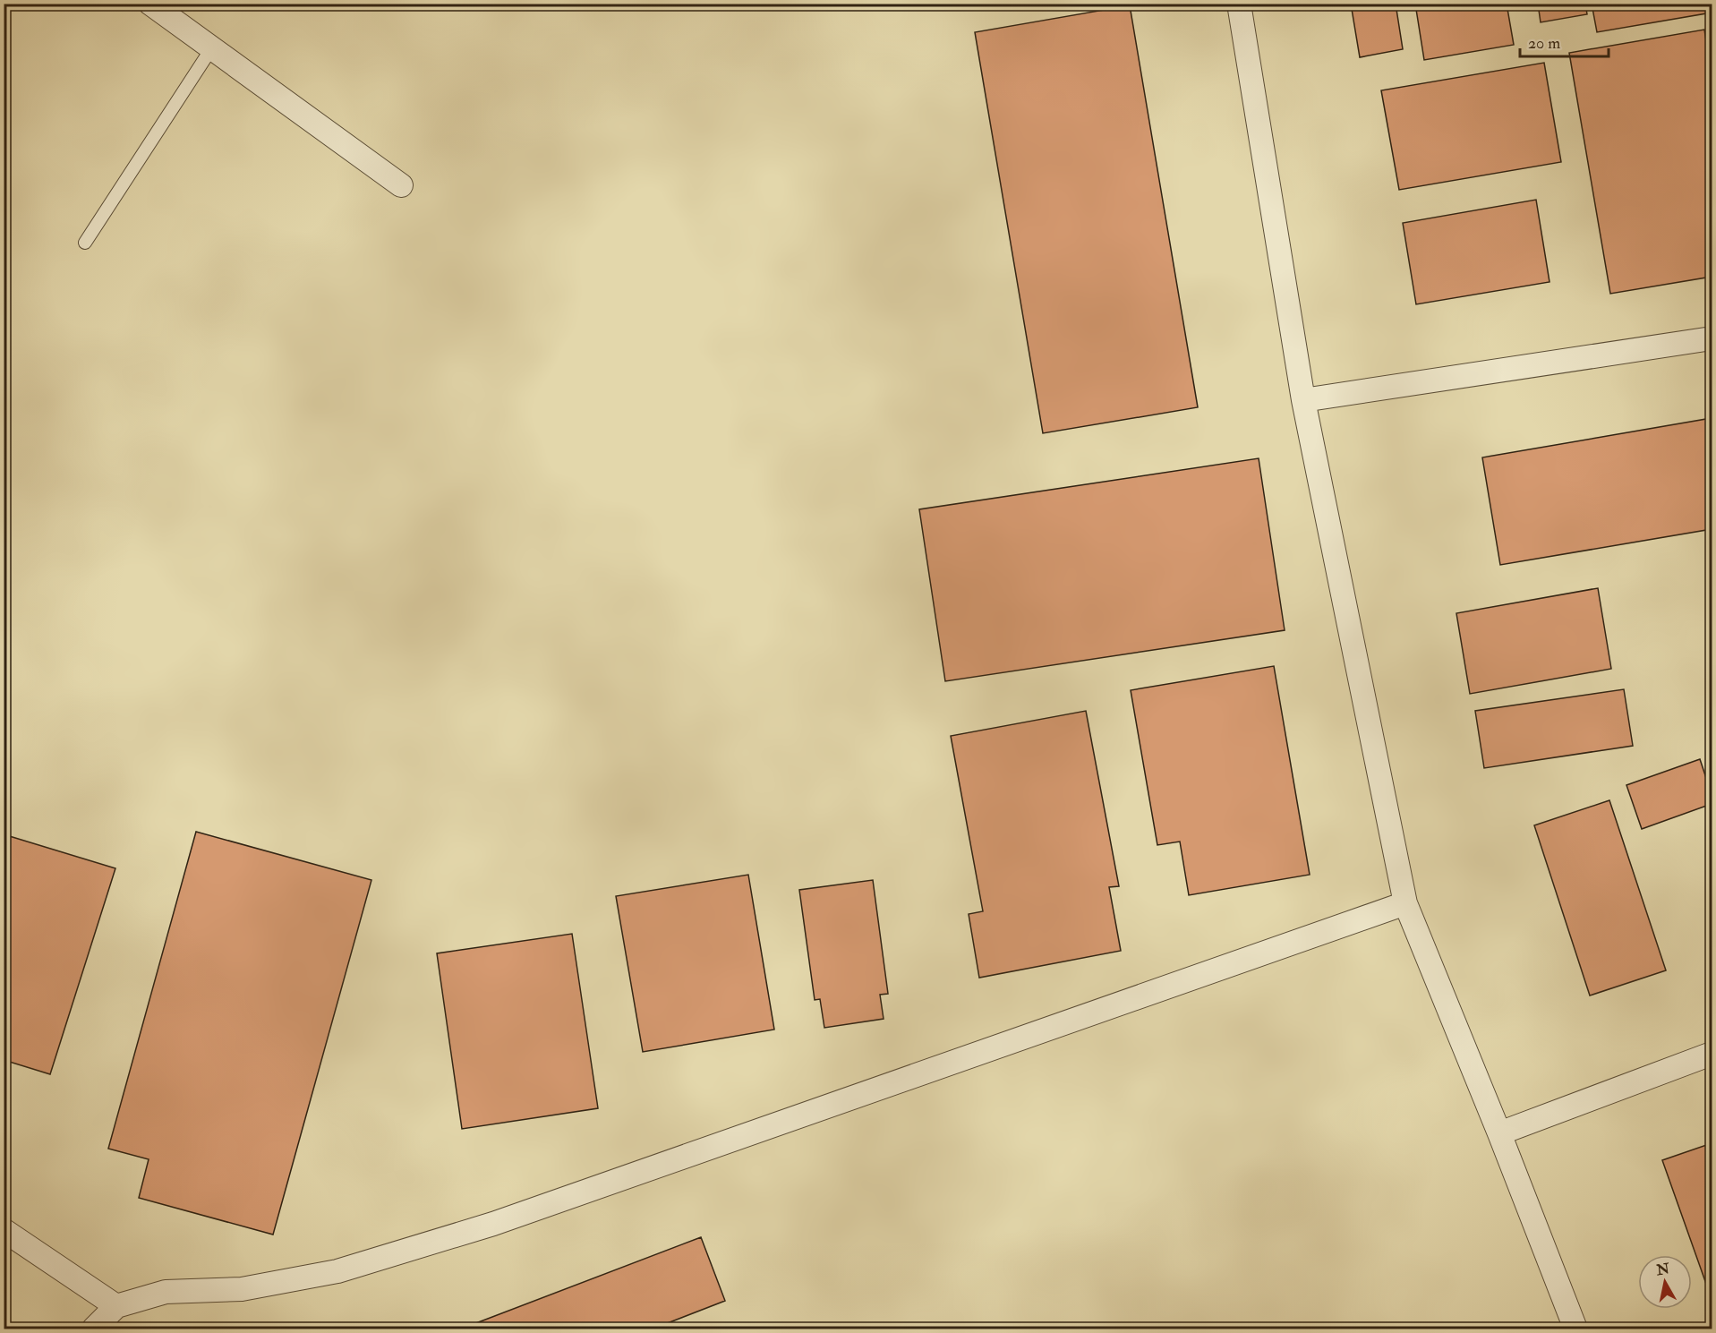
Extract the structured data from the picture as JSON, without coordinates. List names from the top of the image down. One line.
{"scale_bar":"20 m","north":"top"}
